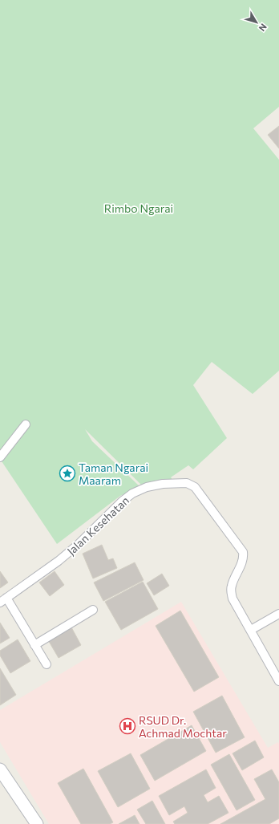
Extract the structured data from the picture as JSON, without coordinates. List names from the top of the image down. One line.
{"streets":{"street":["Jalan Kesehatan"]},"parks":["Rimbo Ngarai"],"places":{"place":["Taman Ngarai Maaram"],"hospital":["RSUD Dr. Achmad Mochtar"]},"north":"bottom right"}
